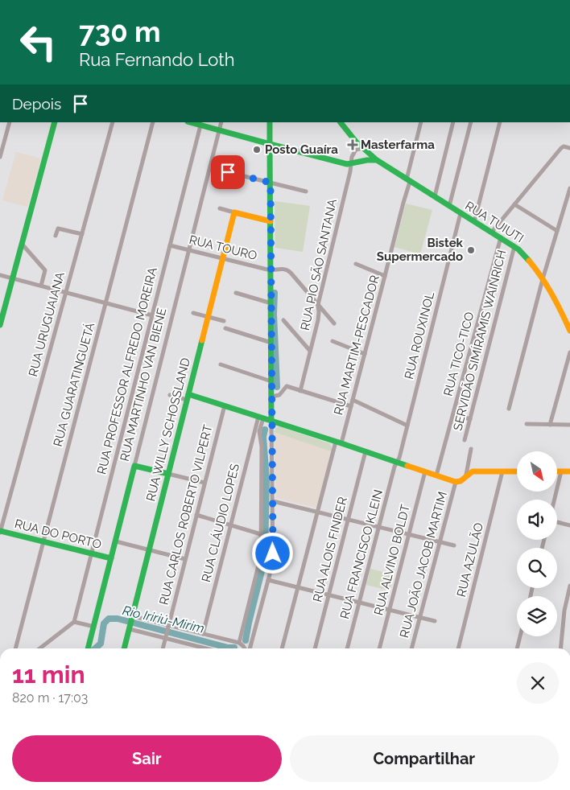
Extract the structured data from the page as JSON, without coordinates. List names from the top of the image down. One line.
{"streets":{"street":["RUA TUIUTI","RUA TOURO","RUA PIO SÃO SANTANA","RUA URUGUAIANA","RUA ROUXINOL","SERVIDÃO SIMÍRAMIS WAINRICH","RUA MARTIM-PESCADOR","RUA TICO-TICO","RUA PROFESSOR ALFREDO MOREIRA","RUA GUARATINGUETÁ","RUA MARTINHO VAN BIENE","RUA WILLY SCHOSSLAND","RUA CARLOS ROBERTO VILPERT","RUA CLÁUDIO LOPES","RUA DO PORTO","RUA ALOIS FINDER","RUA FRANCISCO KLEIN","RUA ALVINO BOLDT","RUA AZULÃO","RUA JOÃO JACOB MARTIM"]},"crossings":[["RUA TUIUTI","RUA PIO SÃO SANTANA"],["RUA TUIUTI","RUA ROUXINOL"],["RUA TUIUTI","SERVIDÃO SIMÍRAMIS WAINRICH"],["RUA TUIUTI","RUA MARTIM-PESCADOR"],["RUA TUIUTI","RUA TICO-TICO"],["RUA TOURO","RUA PIO SÃO SANTANA"],["RUA TOURO","RUA PROFESSOR ALFREDO MOREIRA"],["RUA TOURO","RUA MARTINHO VAN BIENE"],["RUA TOURO","RUA WILLY SCHOSSLAND"],["RUA URUGUAIANA","RUA DO PORTO"],["RUA ROUXINOL","RUA FRANCISCO KLEIN"],["RUA PROFESSOR ALFREDO MOREIRA","RUA DO PORTO"],["RUA GUARATINGUETÁ","RUA DO PORTO"],["RUA MARTINHO VAN BIENE","RUA DO PORTO"]],"water":["Rio Iririú-Mirim"],"places":{"health":["Masterfarma"],"other":["Posto Guaíra","Bistek Supermercado"]},"north":"bottom right","page":{"turn":["730 m","Rua Fernando Loth"],"then":"Depois","heading":["11 min","820 m · 17:03"],"buttons":["Sair","Compartilhar"]}}
